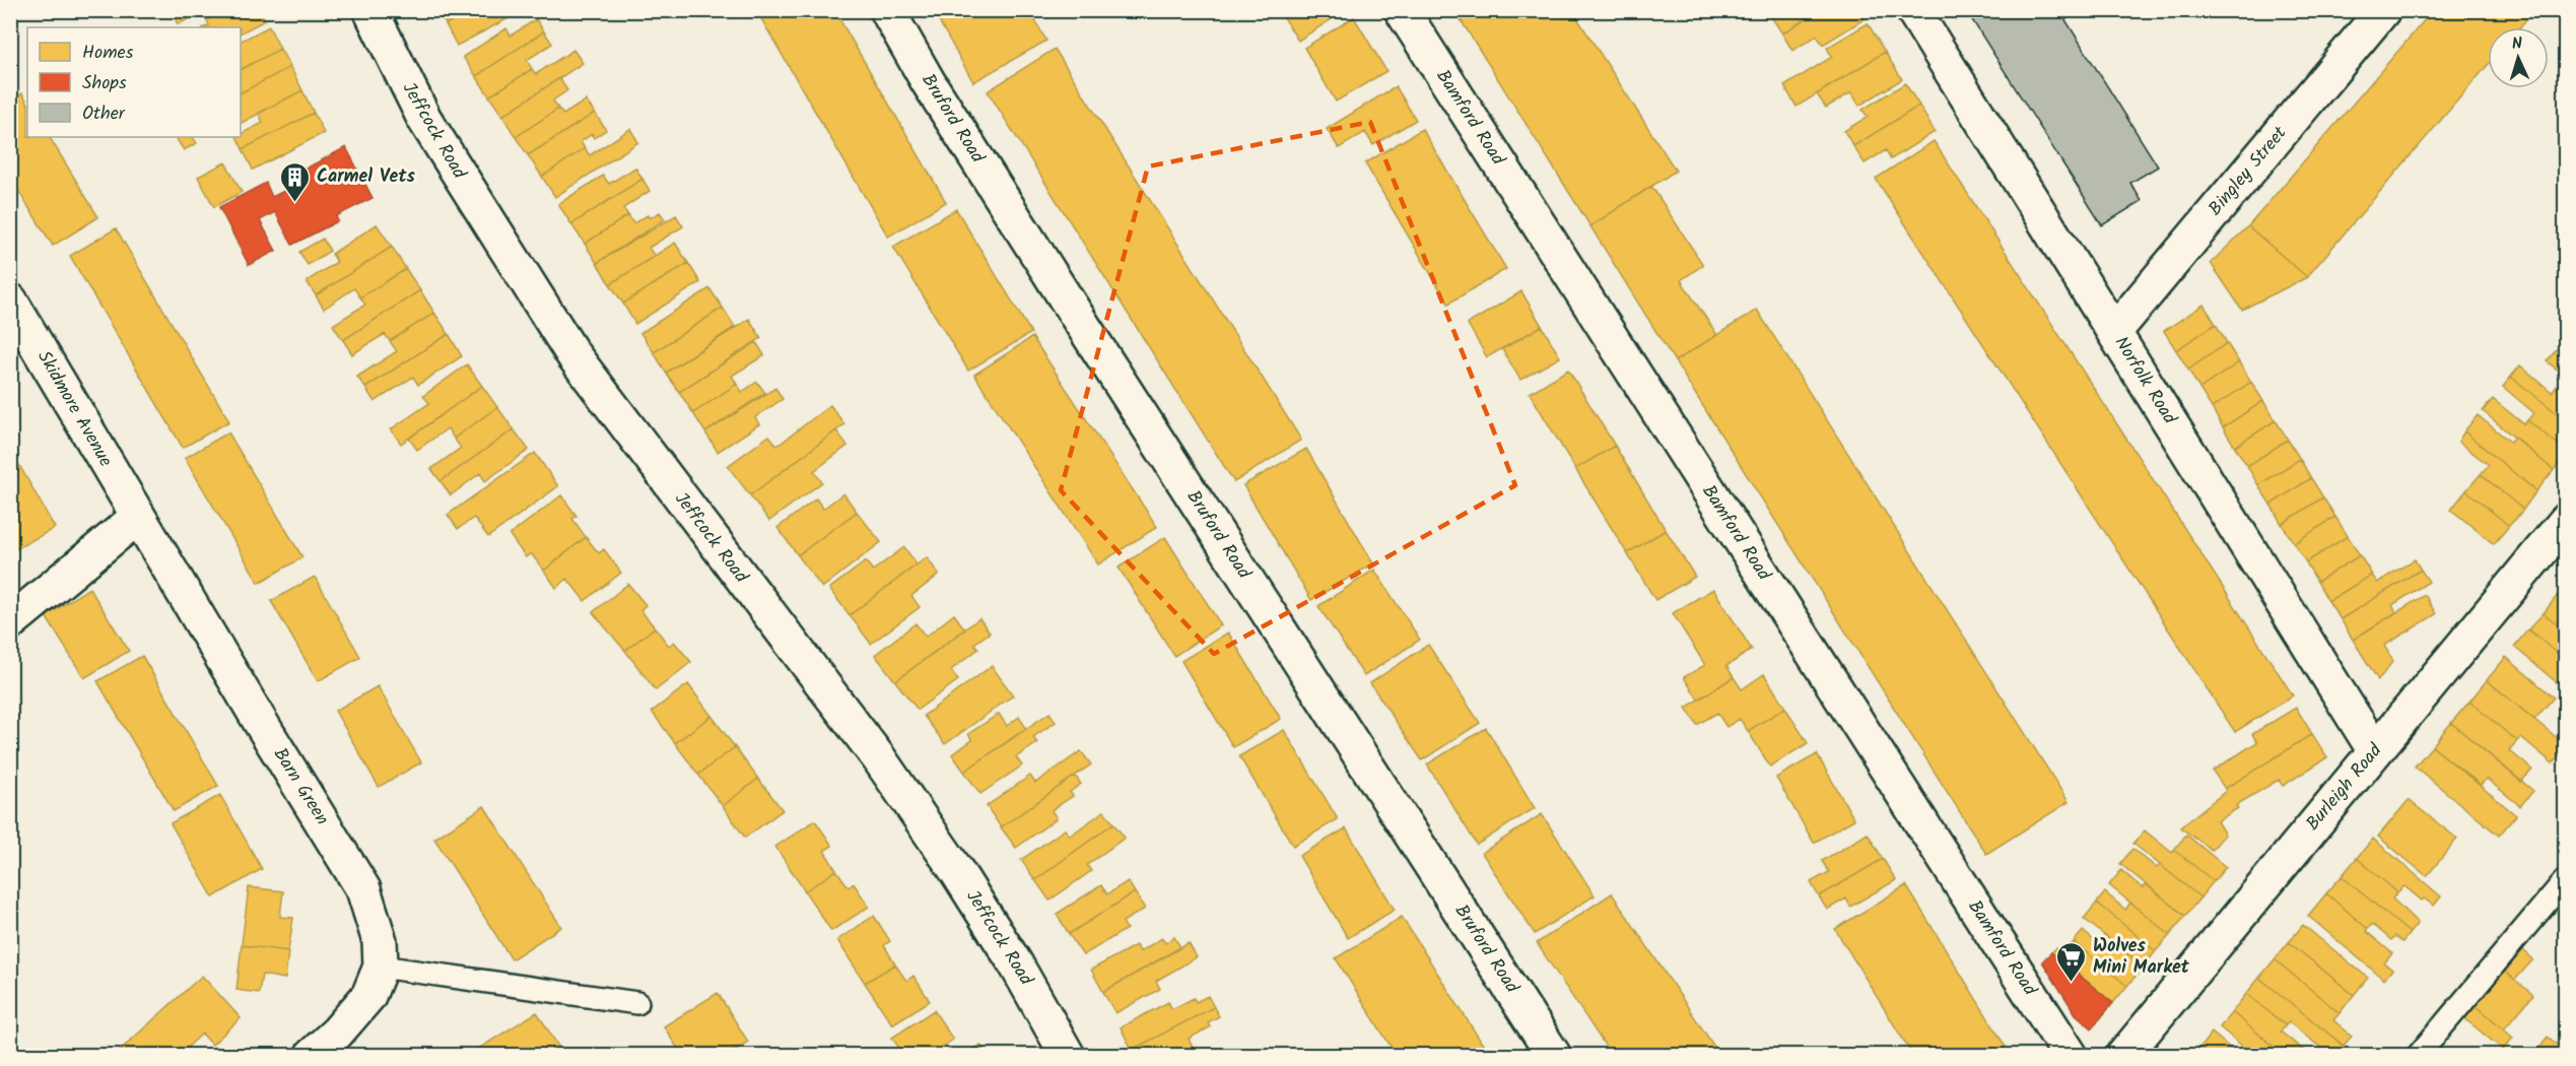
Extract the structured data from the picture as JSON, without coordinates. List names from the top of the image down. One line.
{"streets":{"street":["Bamford Road","Bruford Road","Jeffcock Road","Bingley Street","Norfolk Road","Skidmore Avenue","Barn Green","Burleigh Road"]},"crossings":[["Bingley Street","Norfolk Road"],["Norfolk Road","Burleigh Road"],["Skidmore Avenue","Barn Green"]],"places":{"building":["Carmel Vets"],"supermarket":["Wolves Mini Market"]},"legend":["Homes","Shops","Other"],"north":"top"}
